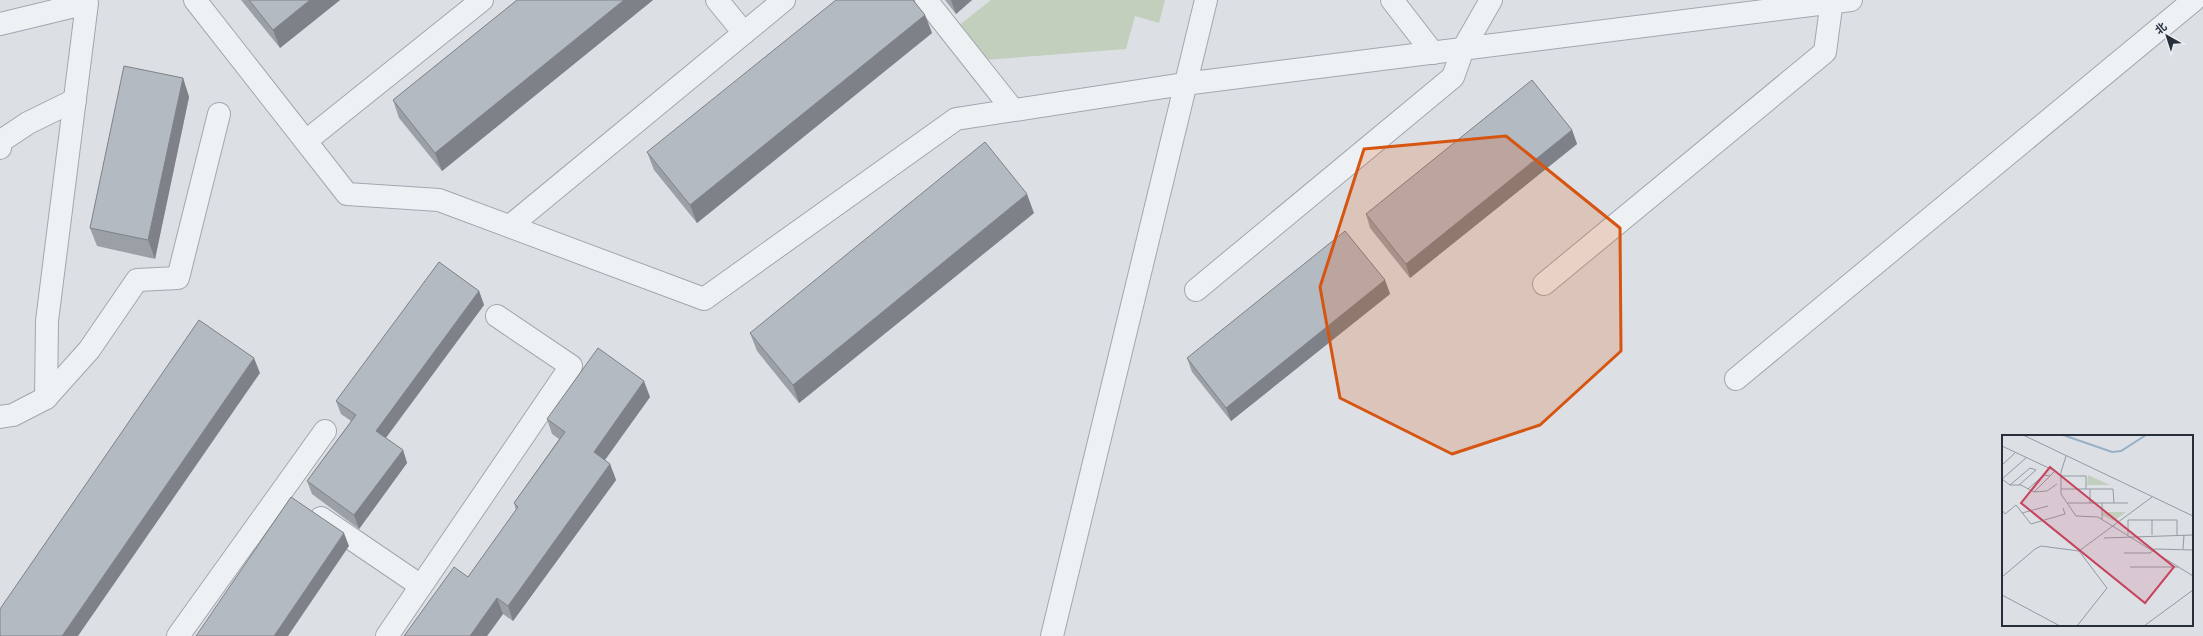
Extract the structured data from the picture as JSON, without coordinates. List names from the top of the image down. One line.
{"north":"top left"}
